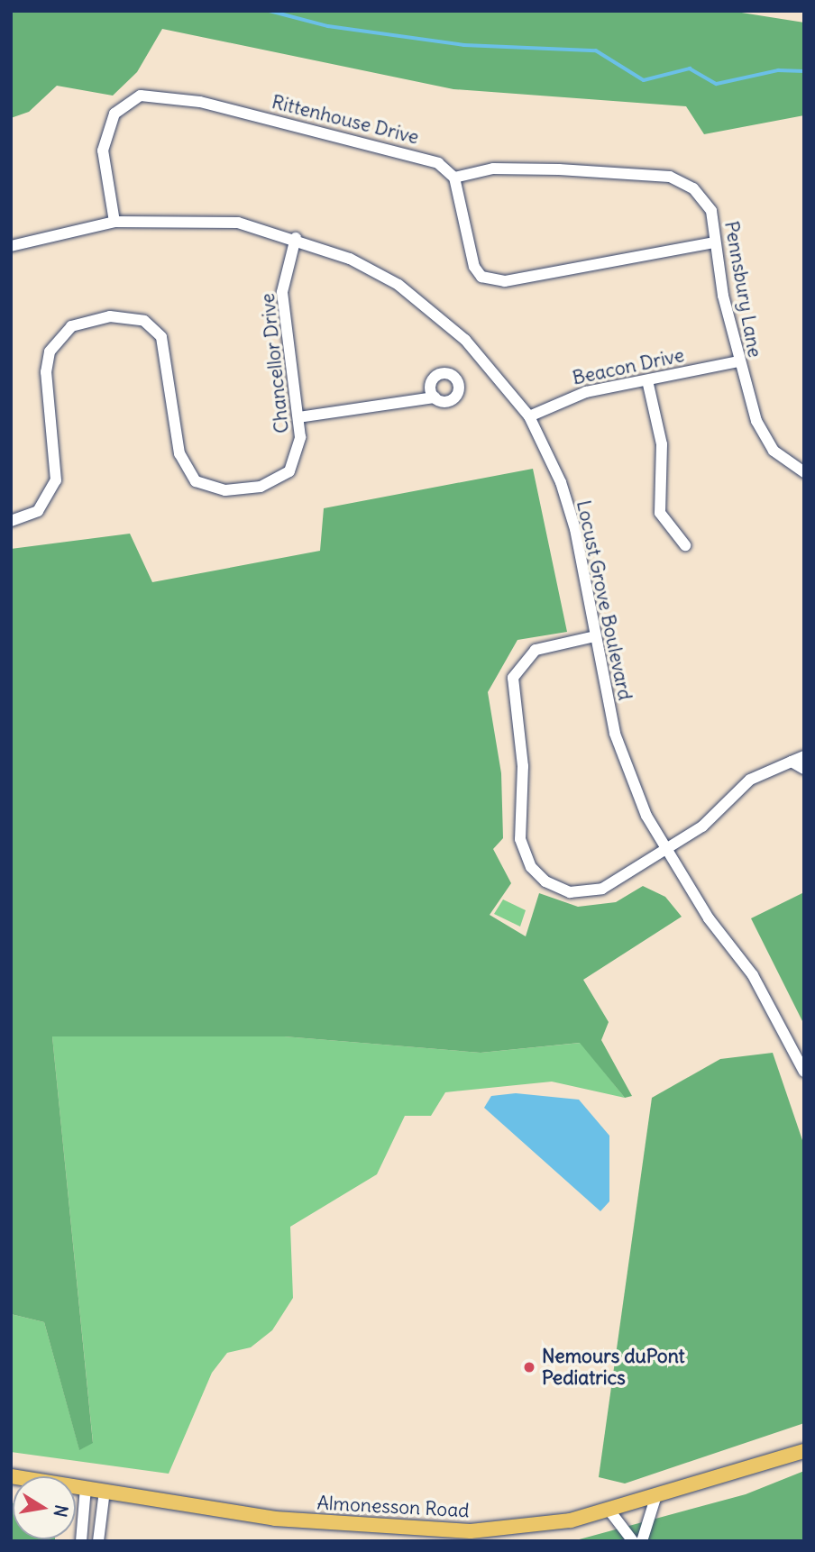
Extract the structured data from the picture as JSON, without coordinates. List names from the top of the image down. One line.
{"streets":{"main road":["Almonesson Road"],"street":["Rittenhouse Drive","Pennsbury Lane","Chancellor Drive","Beacon Drive","Locust Grove Boulevard"]},"crossings":[["Rittenhouse Drive","Pennsbury Lane"],["Rittenhouse Drive","Locust Grove Boulevard"],["Pennsbury Lane","Beacon Drive"],["Chancellor Drive","Locust Grove Boulevard"],["Beacon Drive","Locust Grove Boulevard"]],"places":["Nemours duPont Pediatrics"],"north":"right"}
